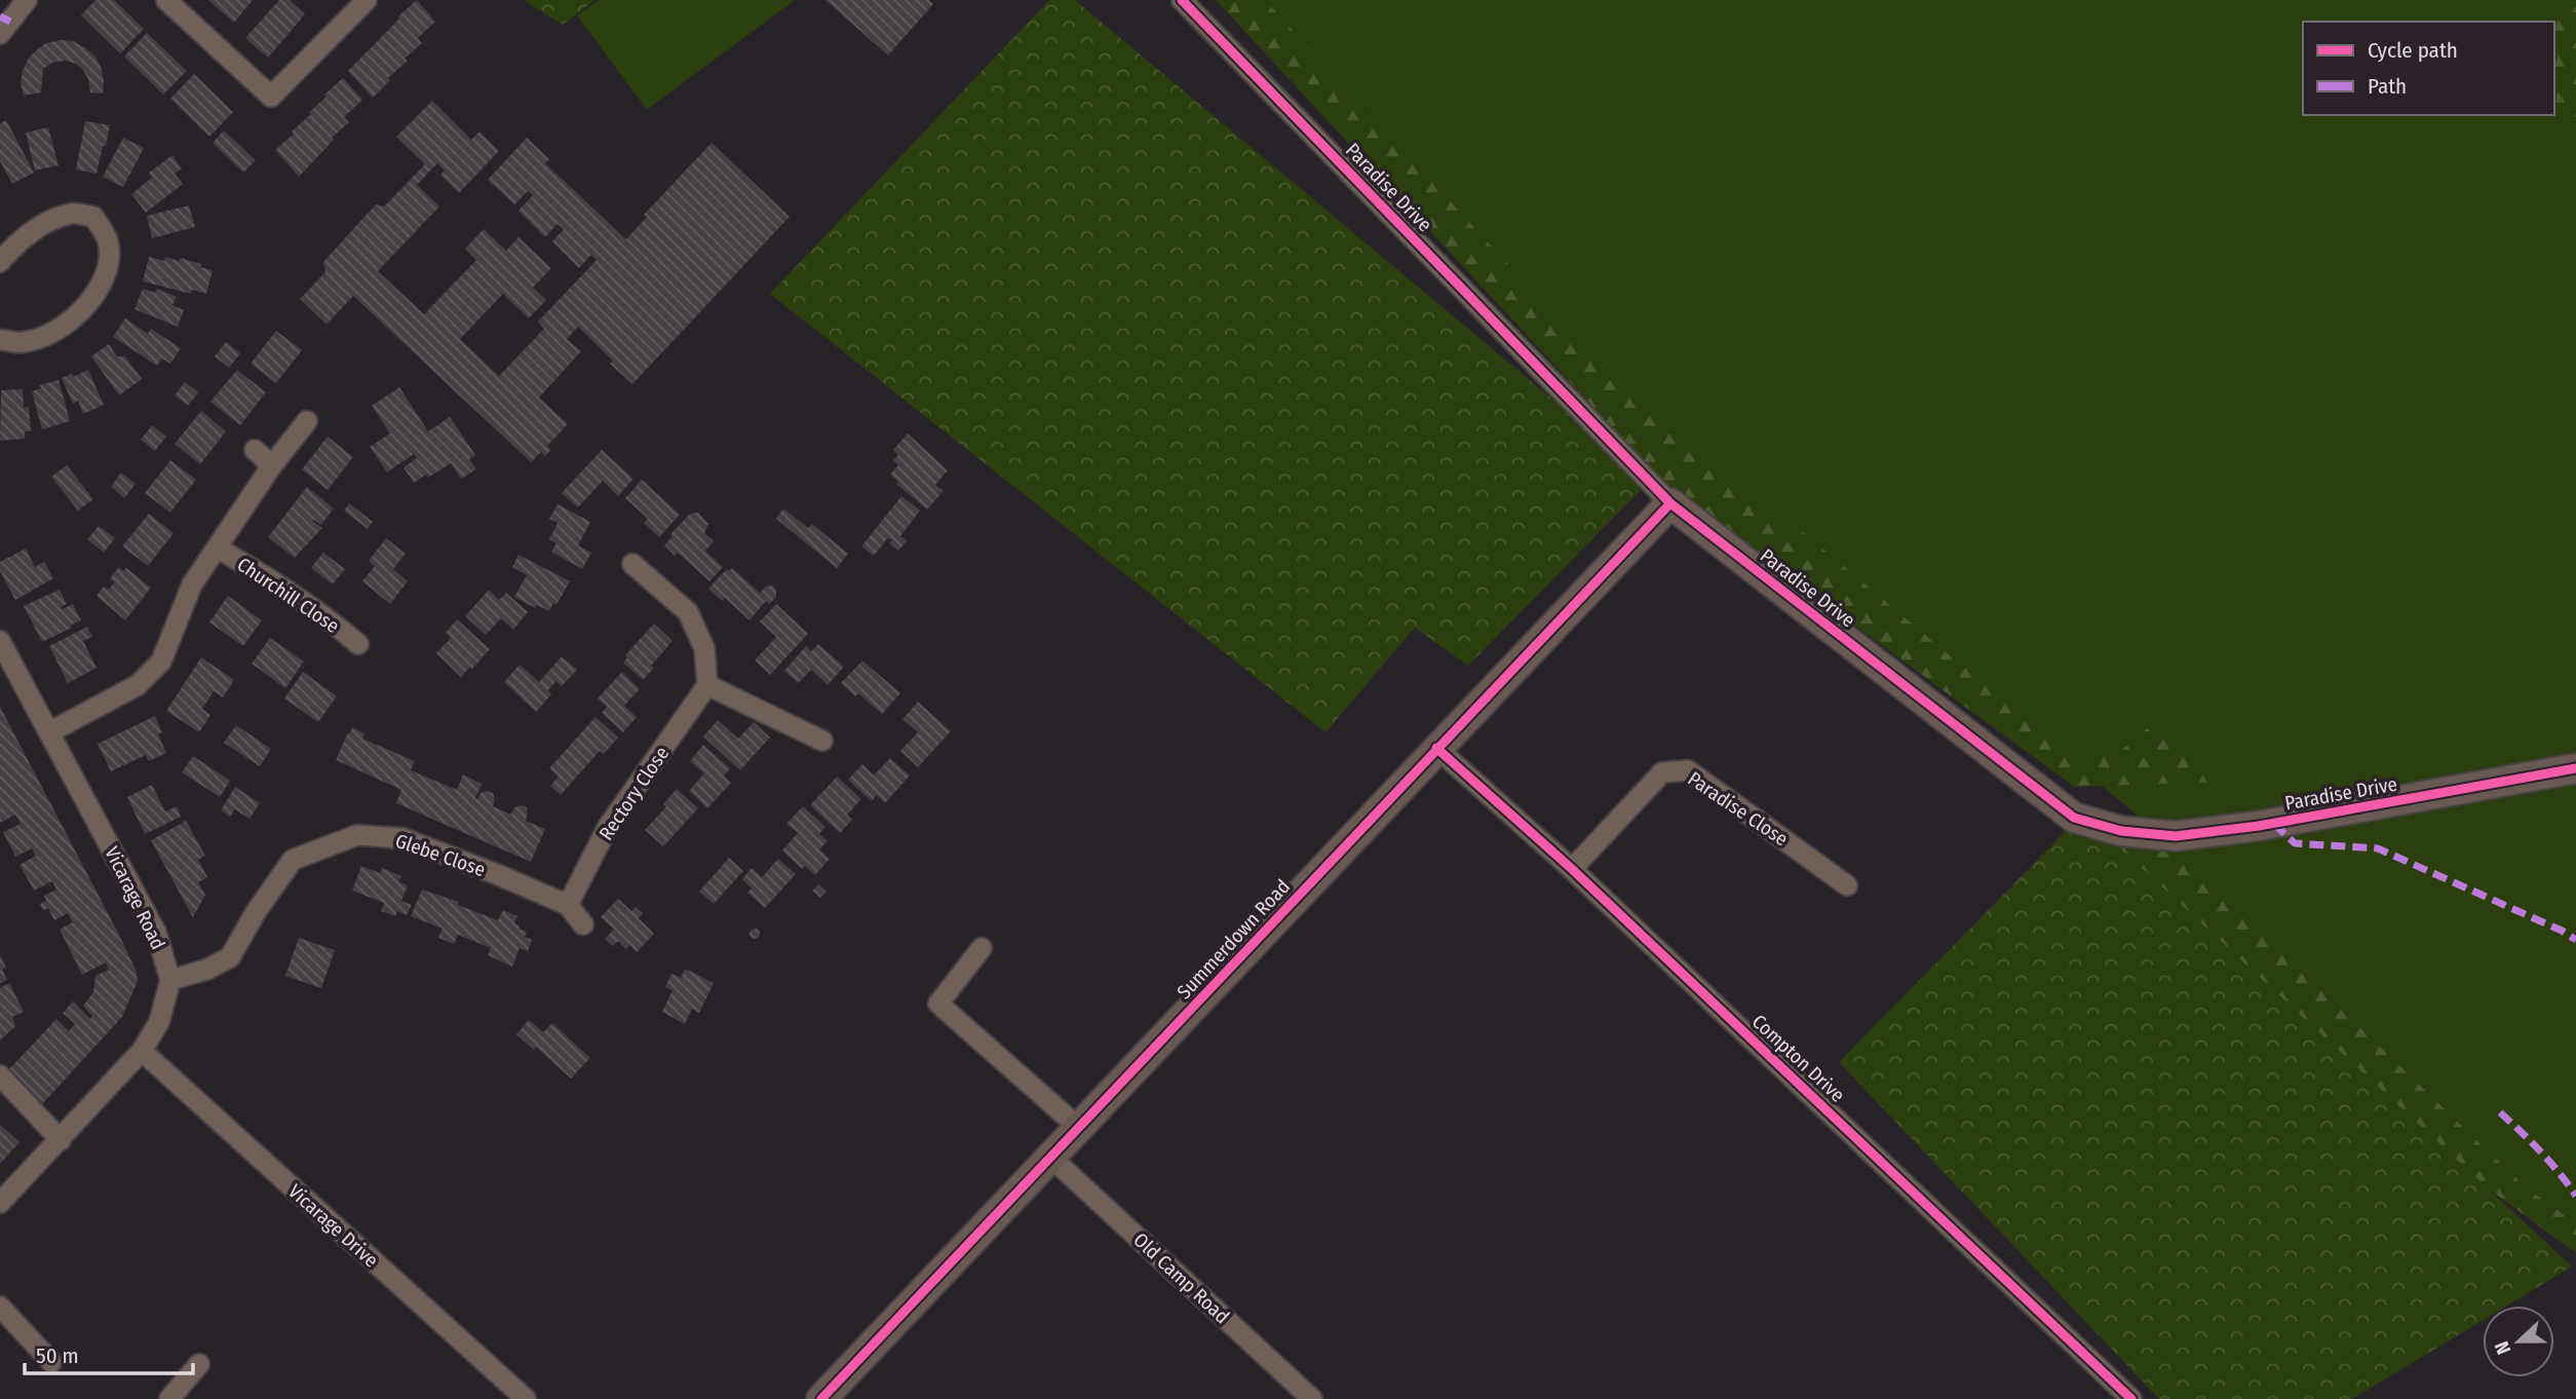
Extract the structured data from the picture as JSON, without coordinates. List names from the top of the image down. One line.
{"streets":{"street":["Paradise Drive","Churchill Close","Rectory Close","Paradise Close","Glebe Close","Vicarage Road","Summerdown Road","Compton Drive","Vicarage Drive","Old Camp Road"]},"crossings":[["Paradise Drive","Summerdown Road"],["Churchill Close","Vicarage Road"],["Rectory Close","Glebe Close"],["Paradise Close","Compton Drive"],["Glebe Close","Vicarage Road"],["Summerdown Road","Compton Drive"],["Summerdown Road","Old Camp Road"]],"legend":["Cycle path","Path"],"scale_bar":"50 m","north":"left"}
